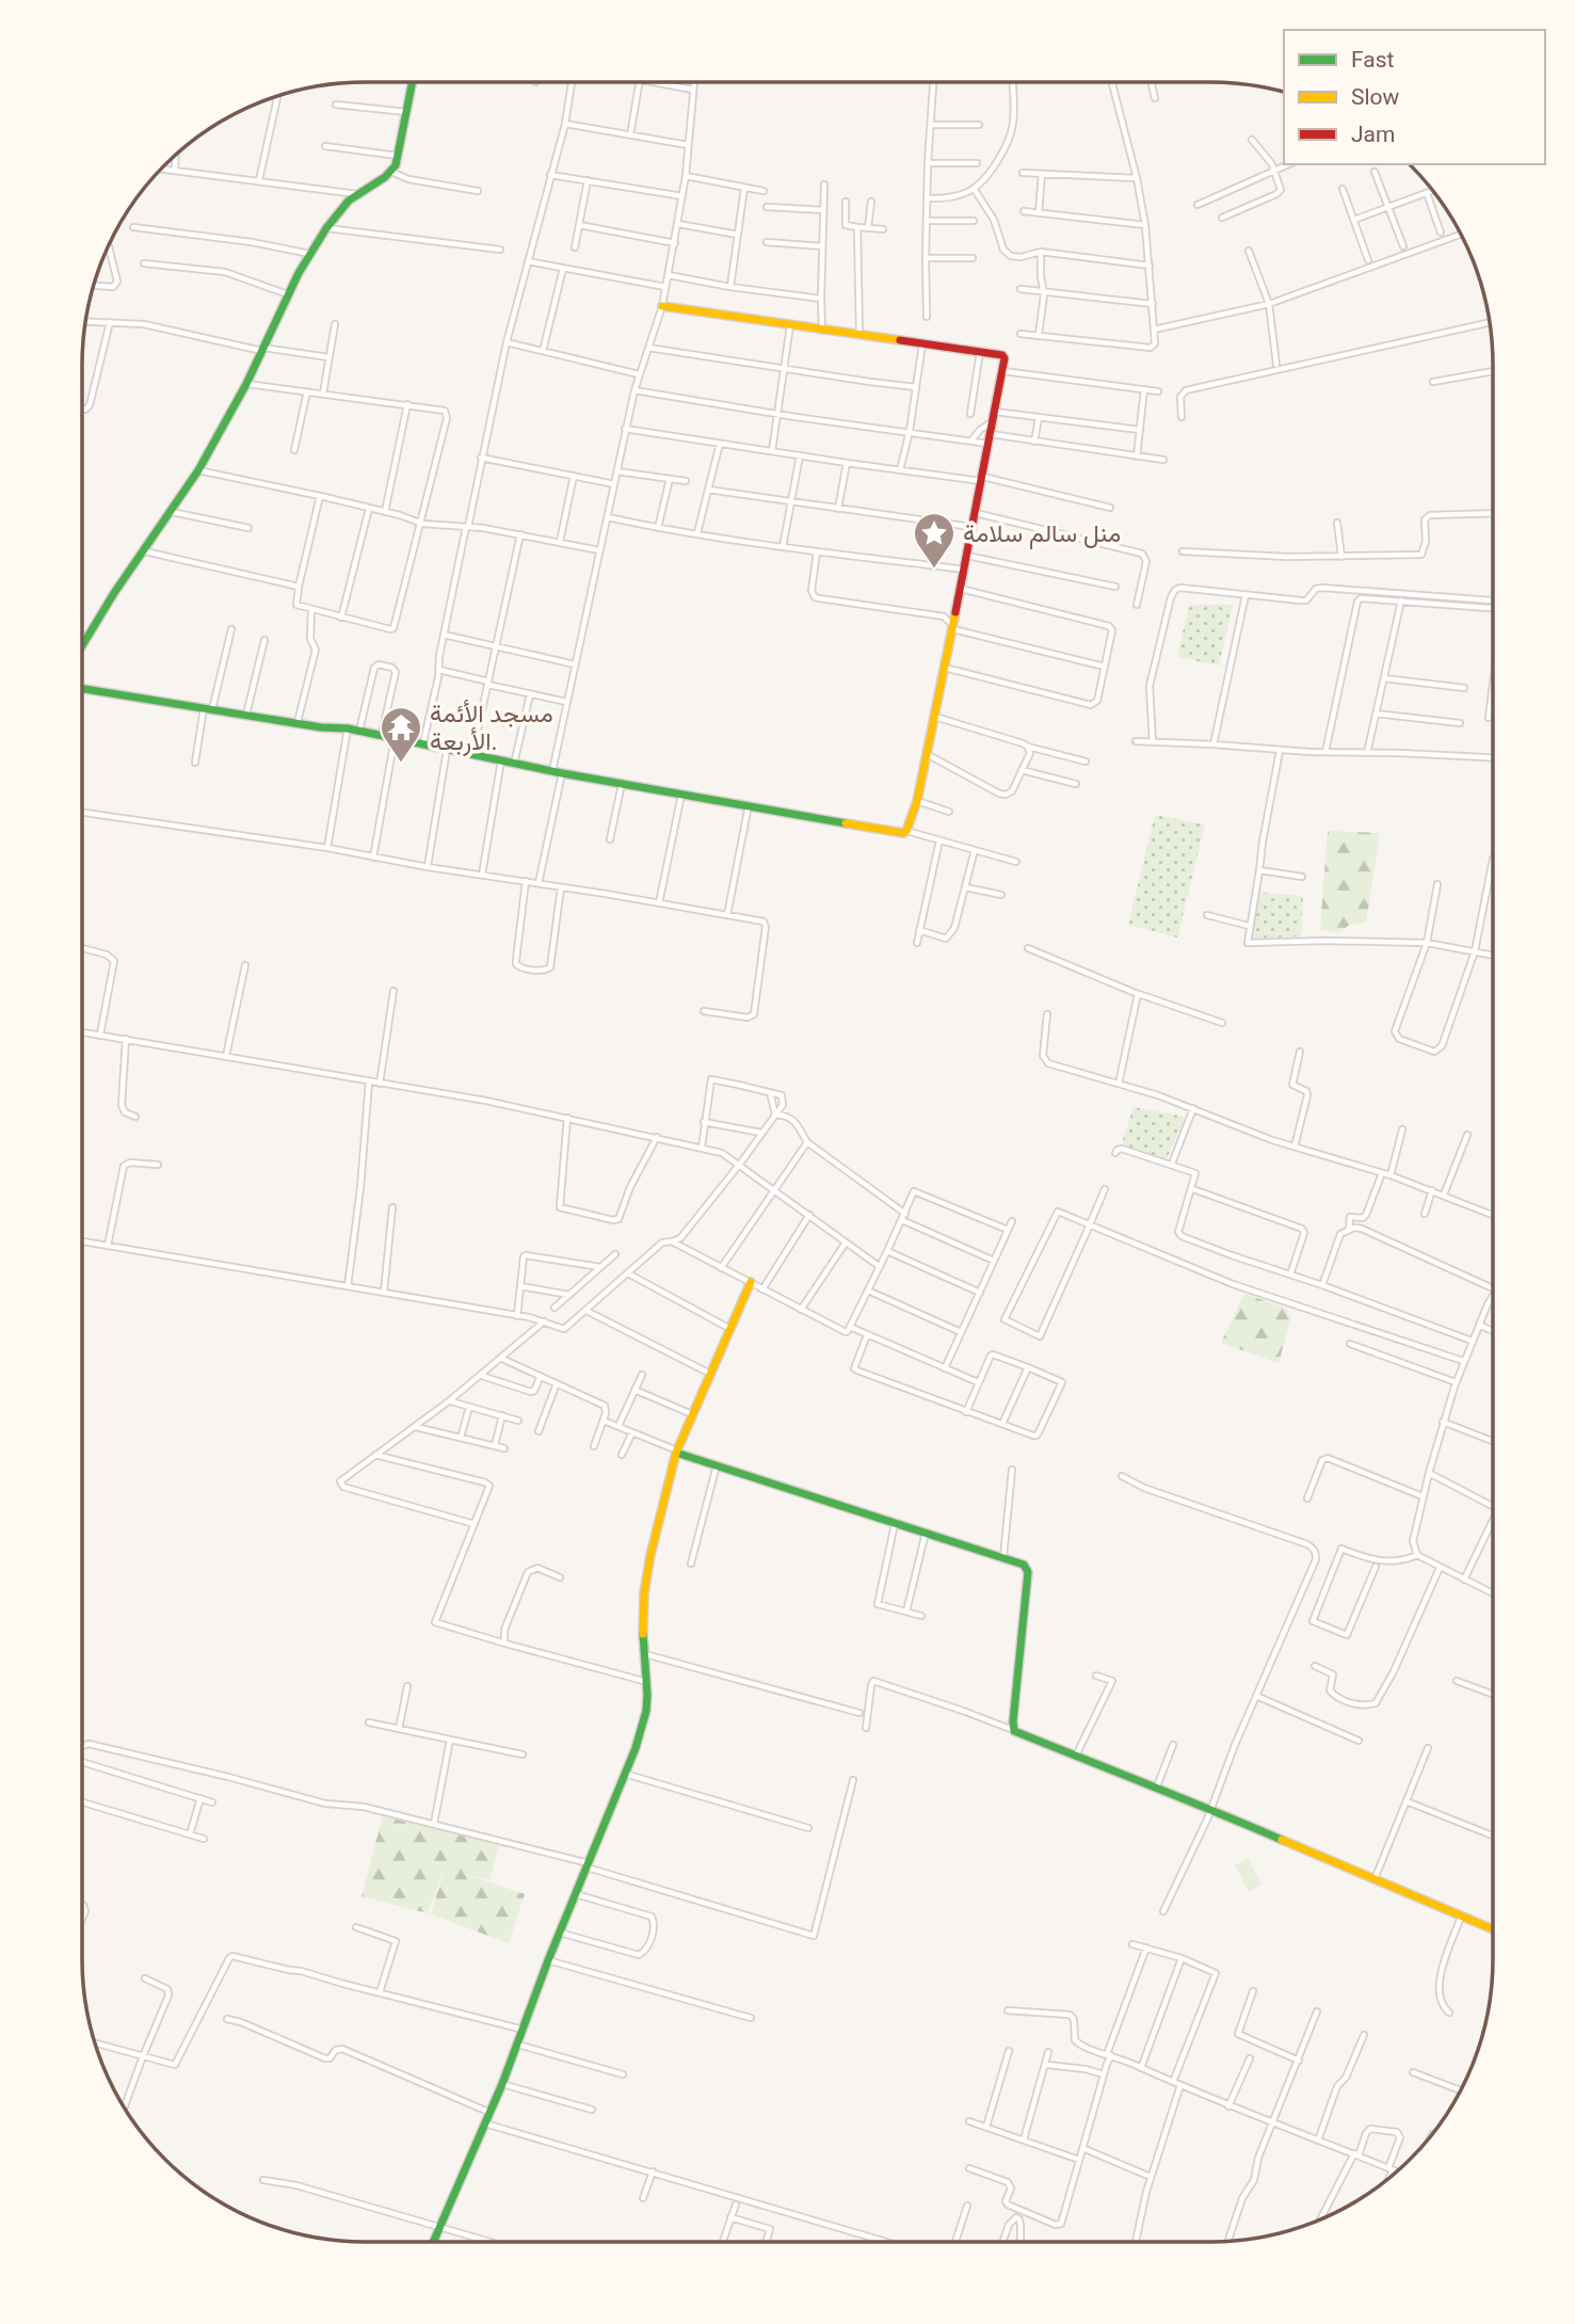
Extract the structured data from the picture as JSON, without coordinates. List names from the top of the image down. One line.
{"places":{"place":["منل سالم سلامة"],"temple":["مسجد الأئمة الأربعة."]},"legend":["Fast","Slow","Jam"]}
